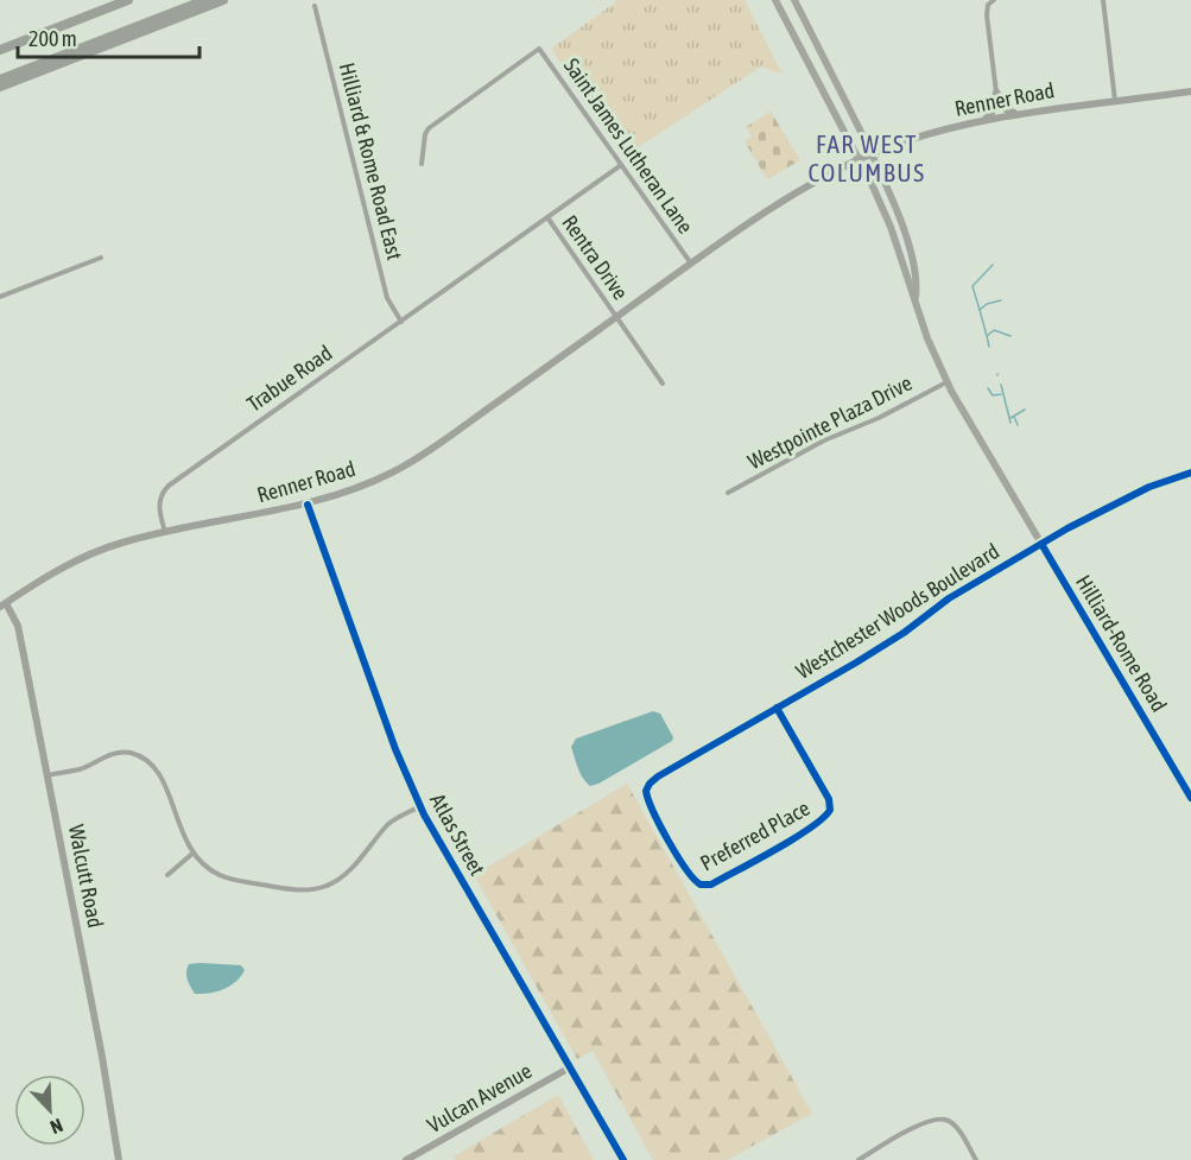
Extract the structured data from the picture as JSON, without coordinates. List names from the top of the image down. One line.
{"streets":{"main road":["Hilliard-Rome Road"],"street":["Renner Road","Saint James Lutheran Lane","Hilliard & Rome Road East","Rentra Drive","Trabue Road","Westpointe Plaza Drive","Westchester Woods Boulevard","Atlas Street","Preferred Place","Walcutt Road","Vulcan Avenue"]},"crossings":[["Renner Road","Saint James Lutheran Lane"],["Renner Road","Rentra Drive"],["Renner Road","Trabue Road"],["Renner Road","Hilliard-Rome Road"],["Renner Road","Atlas Street"],["Saint James Lutheran Lane","Trabue Road"],["Hilliard & Rome Road East","Trabue Road"],["Rentra Drive","Trabue Road"],["Westpointe Plaza Drive","Hilliard-Rome Road"],["Westchester Woods Boulevard","Hilliard-Rome Road"],["Westchester Woods Boulevard","Preferred Place"],["Atlas Street","Vulcan Avenue"]],"districts":["FAR WEST COLUMBUS"],"scale_bar":"200 m","north":"bottom right"}
